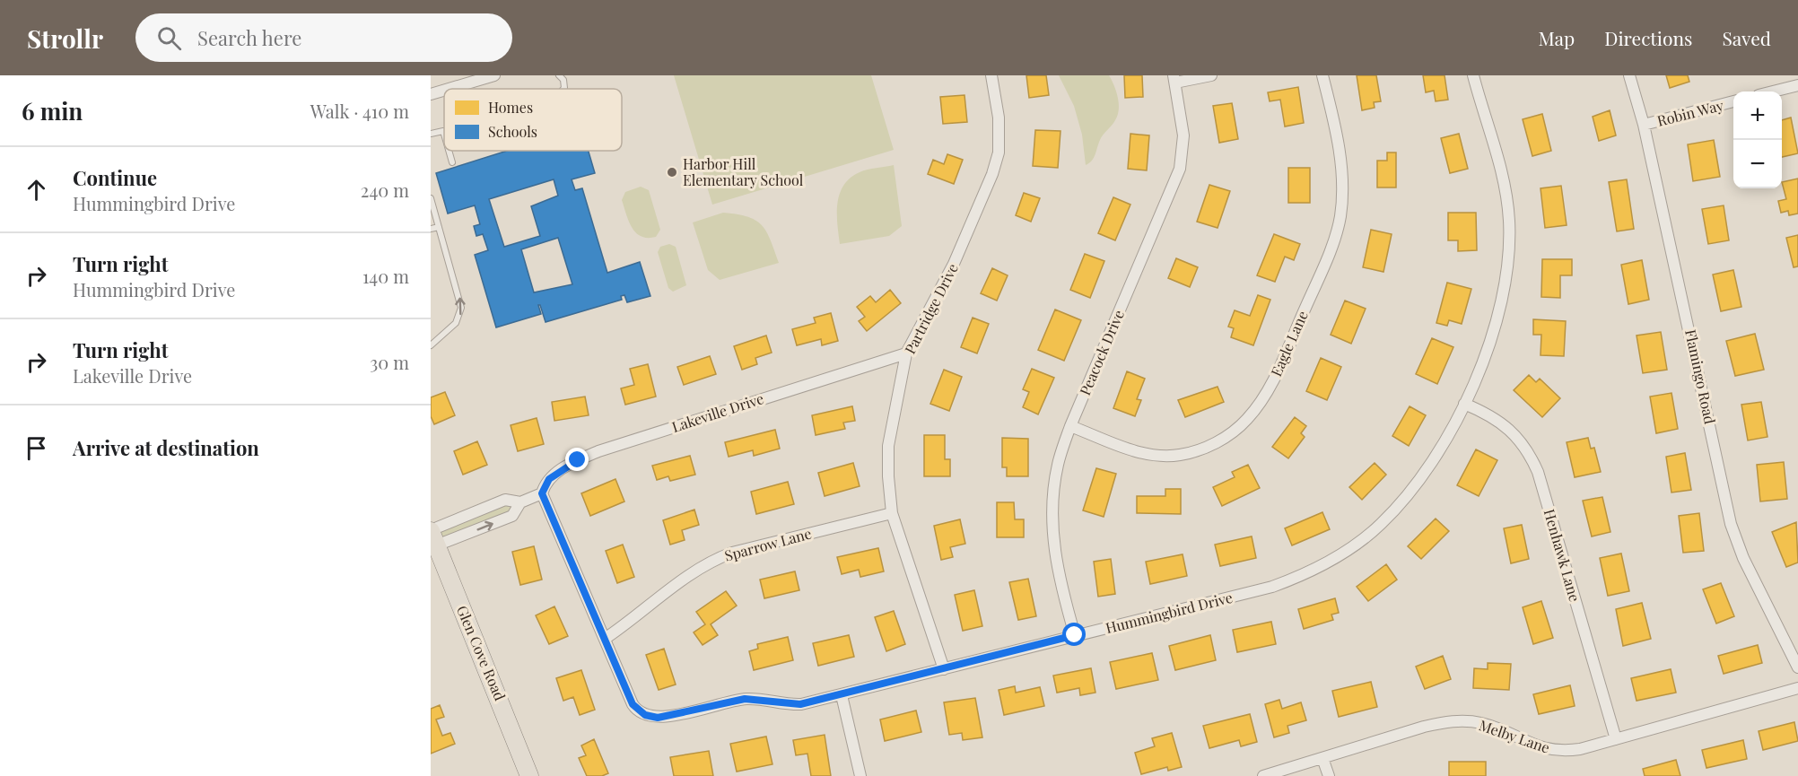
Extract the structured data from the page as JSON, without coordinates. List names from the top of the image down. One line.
{"streets":{"main road":["Glen Cove Road"],"street":["Robin Way","Partridge Drive","Eagle Lane","Peacock Drive","Flamingo Road","Lakeville Drive","Sparrow Lane","Henhawk Lane","Hummingbird Drive","Melby Lane"]},"crossings":[["Robin Way","Flamingo Road"],["Partridge Drive","Lakeville Drive"],["Partridge Drive","Sparrow Lane"],["Partridge Drive","Hummingbird Drive"],["Eagle Lane","Peacock Drive"],["Peacock Drive","Hummingbird Drive"],["Lakeville Drive","Hummingbird Drive"],["Sparrow Lane","Hummingbird Drive"],["Henhawk Lane","Hummingbird Drive"],["Henhawk Lane","Melby Lane"]],"places":["Harbor Hill Elementary School"],"legend":["Homes","Schools"],"page":{"header":"Strollr","search":"Search here","nav":["Map","Directions","Saved"],"heading":["6 min","Walk · 410 m"],"map_buttons":["+","−"],"list":[["Continue","Hummingbird Drive","240 m"],["Turn right","Hummingbird Drive","140 m"],["Turn right","Lakeville Drive","30 m"],"Arrive at destination"]}}
